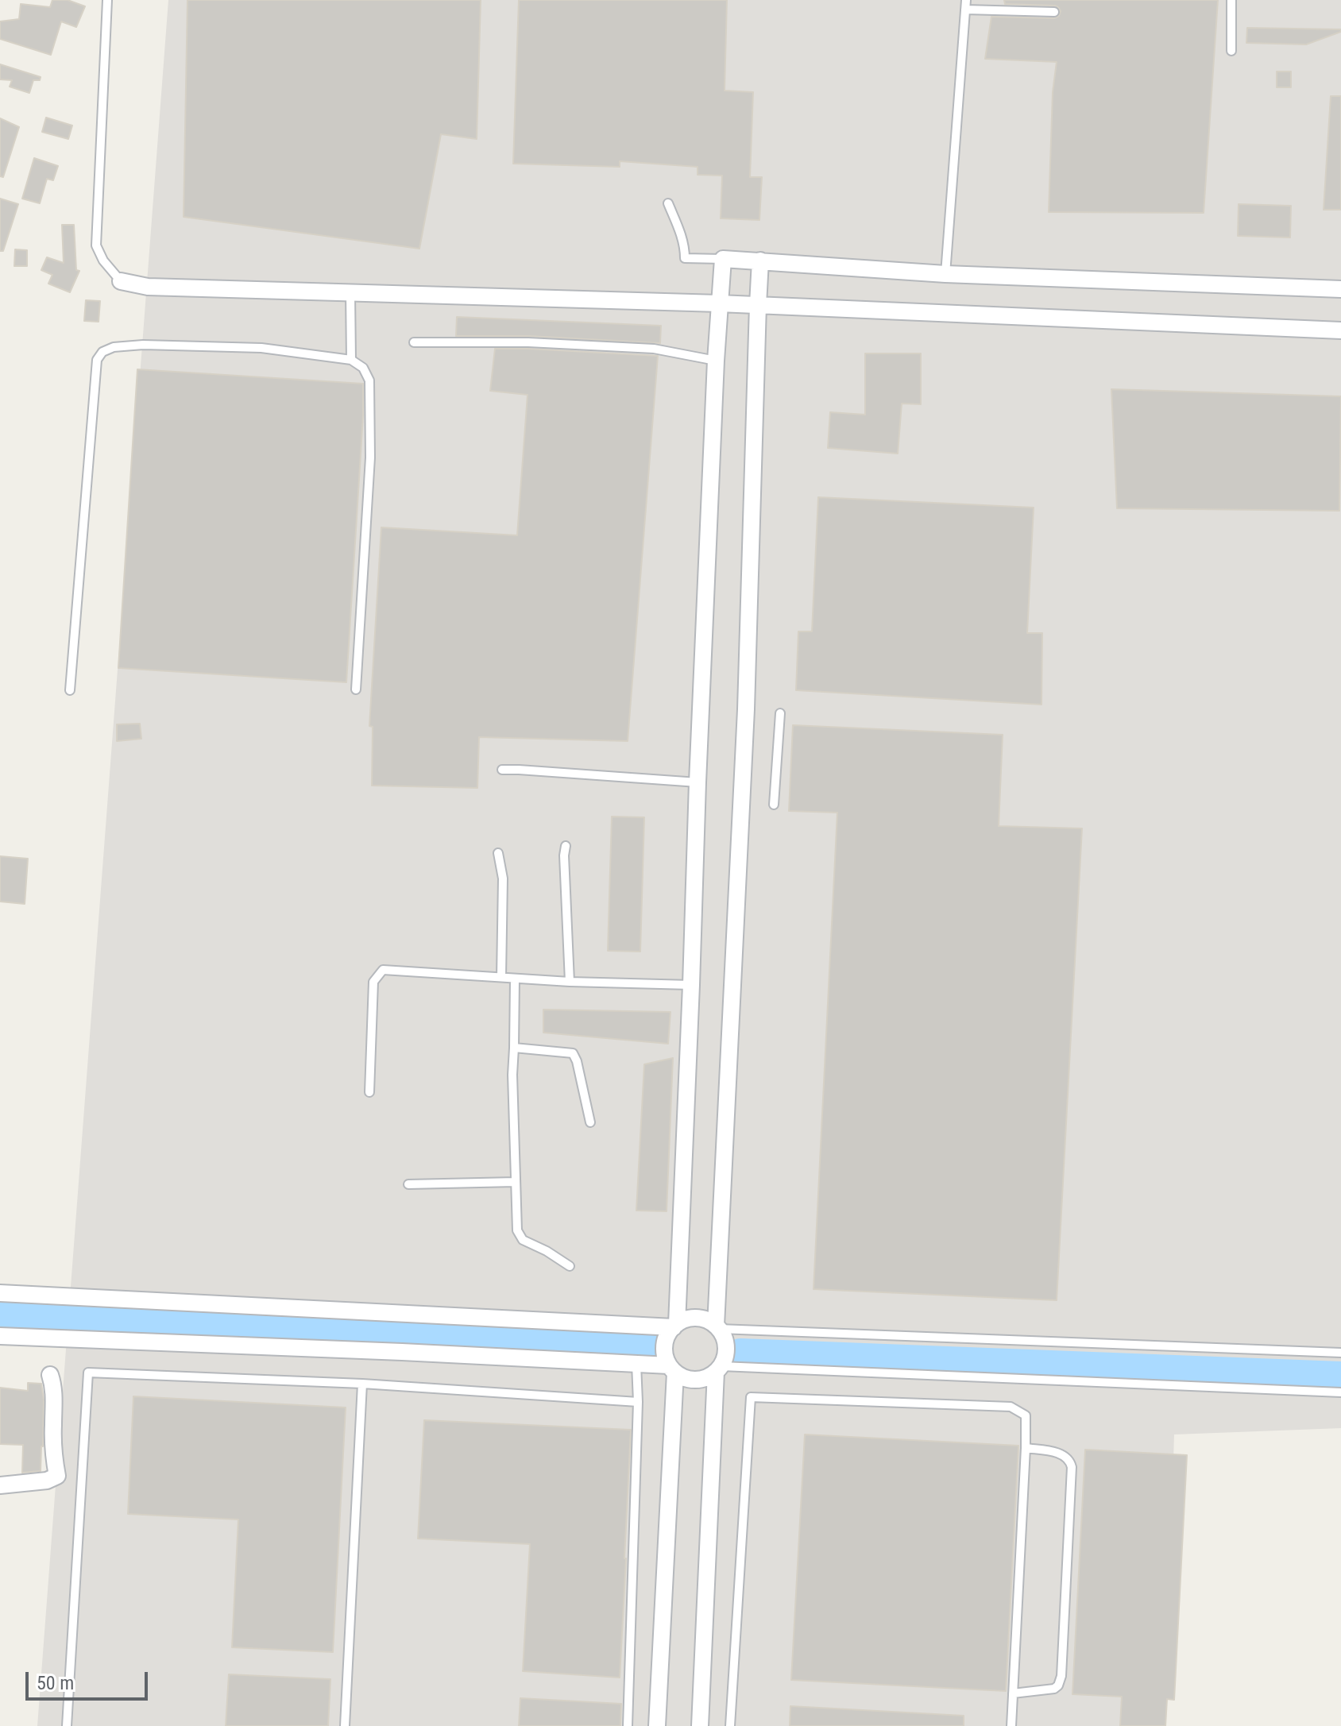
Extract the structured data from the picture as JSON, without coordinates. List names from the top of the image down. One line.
{"scale_bar":"50 m"}
